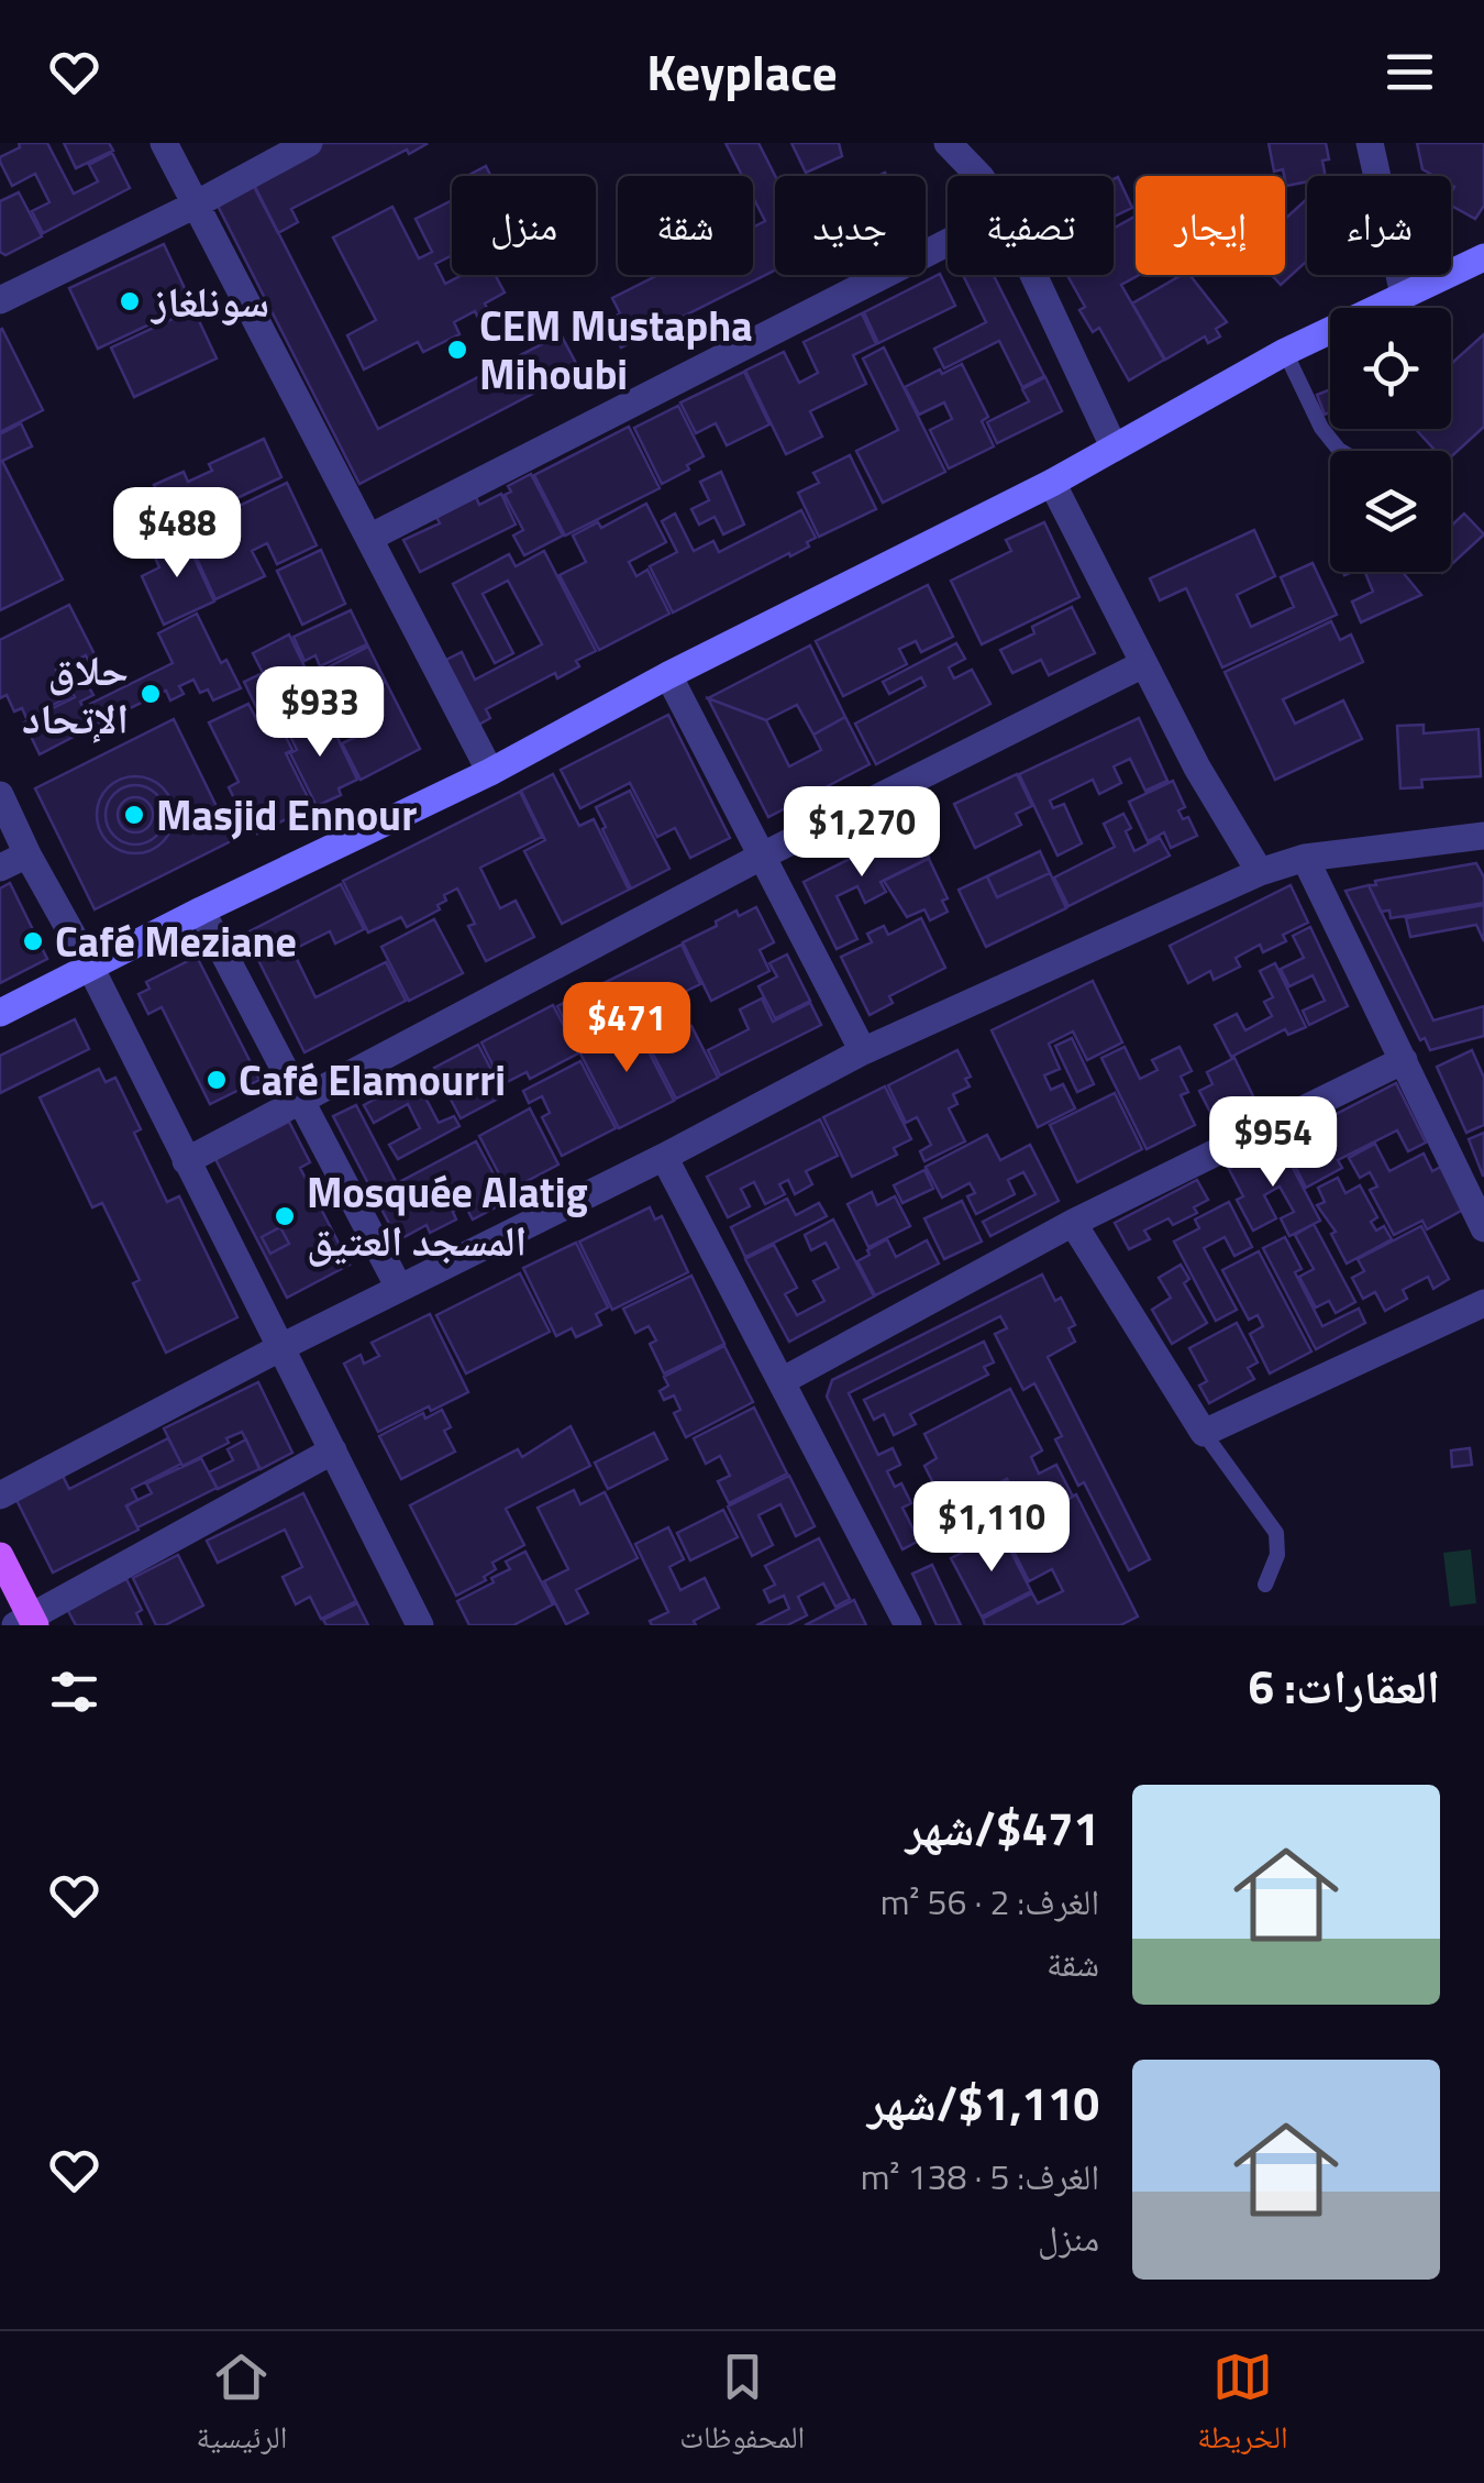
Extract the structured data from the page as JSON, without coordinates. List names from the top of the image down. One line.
{"places":["سونلغاز","CEM Mustapha Mihoubi","حلاق الإتحاد","Masjid Ennour","Café Meziane","Café Elamourri","Mosquée Alatig المسجد العتيق"],"page":{"header":"Keyplace","chip":["شراء","إيجار","تصفية","جديد","شقة","منزل"],"price":["$488","$933","$1,270","$471","$954","$1,110"],"heading":"العقارات: 6","list":[{"name":"$471/شهر","note":"الغرف: 2 · 56 m² · شقة"},{"name":"$1,110/شهر","note":"الغرف: 5 · 138 m² · منزل"}],"tabs":["الخريطة","المحفوظات","الرئيسية"]}}
